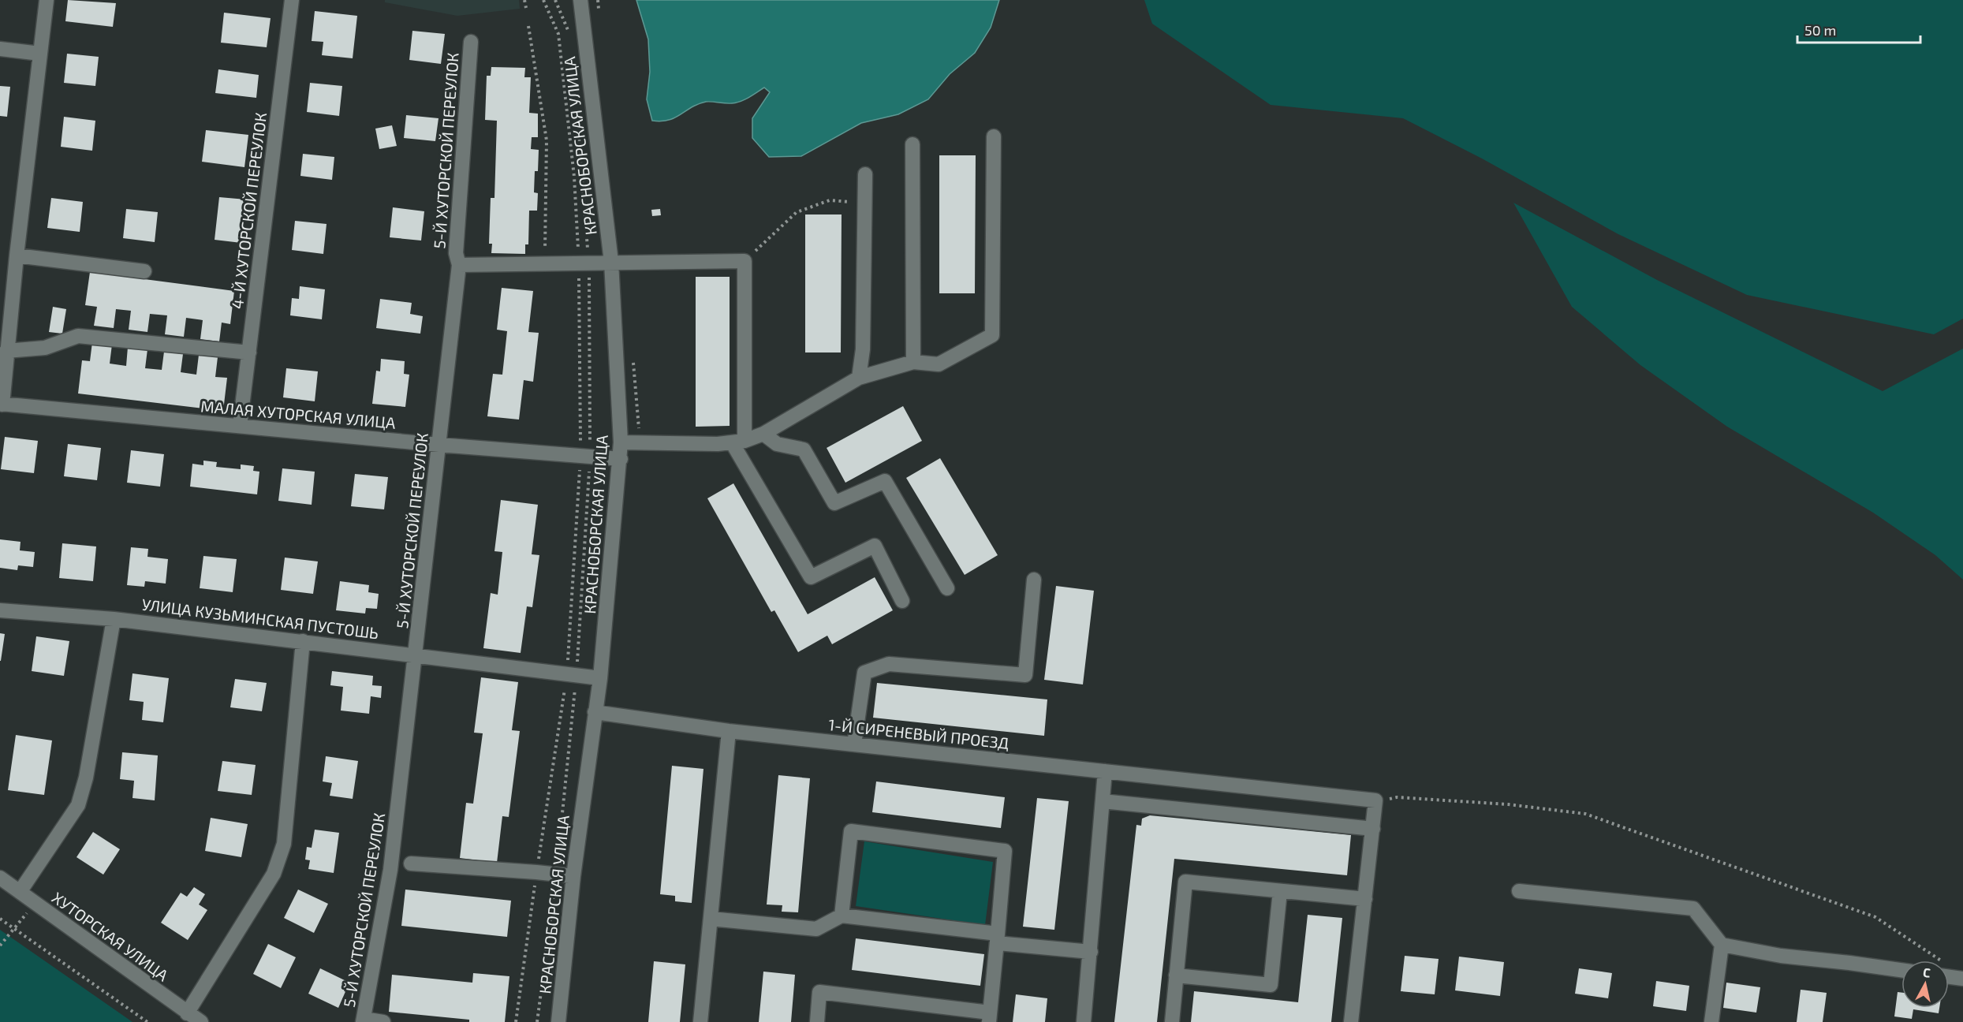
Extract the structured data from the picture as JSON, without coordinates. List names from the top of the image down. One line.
{"streets":{"street":["КРАСНОБОРСКАЯ УЛИЦА","5-Й ХУТОРСКОЙ ПЕРЕУЛОК","4-Й ХУТОРСКОЙ ПЕРЕУЛОК","МАЛАЯ ХУТОРСКАЯ УЛИЦА","УЛИЦА КУЗЬМИНСКАЯ ПУСТОШЬ","1-Й СИРЕНЕВЫЙ ПРОЕЗД","ХУТОРСКАЯ УЛИЦА"]},"crossings":[["КРАСНОБОРСКАЯ УЛИЦА","МАЛАЯ ХУТОРСКАЯ УЛИЦА"],["КРАСНОБОРСКАЯ УЛИЦА","УЛИЦА КУЗЬМИНСКАЯ ПУСТОШЬ"],["КРАСНОБОРСКАЯ УЛИЦА","1-Й СИРЕНЕВЫЙ ПРОЕЗД"],["5-Й ХУТОРСКОЙ ПЕРЕУЛОК","МАЛАЯ ХУТОРСКАЯ УЛИЦА"],["5-Й ХУТОРСКОЙ ПЕРЕУЛОК","УЛИЦА КУЗЬМИНСКАЯ ПУСТОШЬ"],["4-Й ХУТОРСКОЙ ПЕРЕУЛОК","МАЛАЯ ХУТОРСКАЯ УЛИЦА"]],"scale_bar":"50 m","north":"top"}
